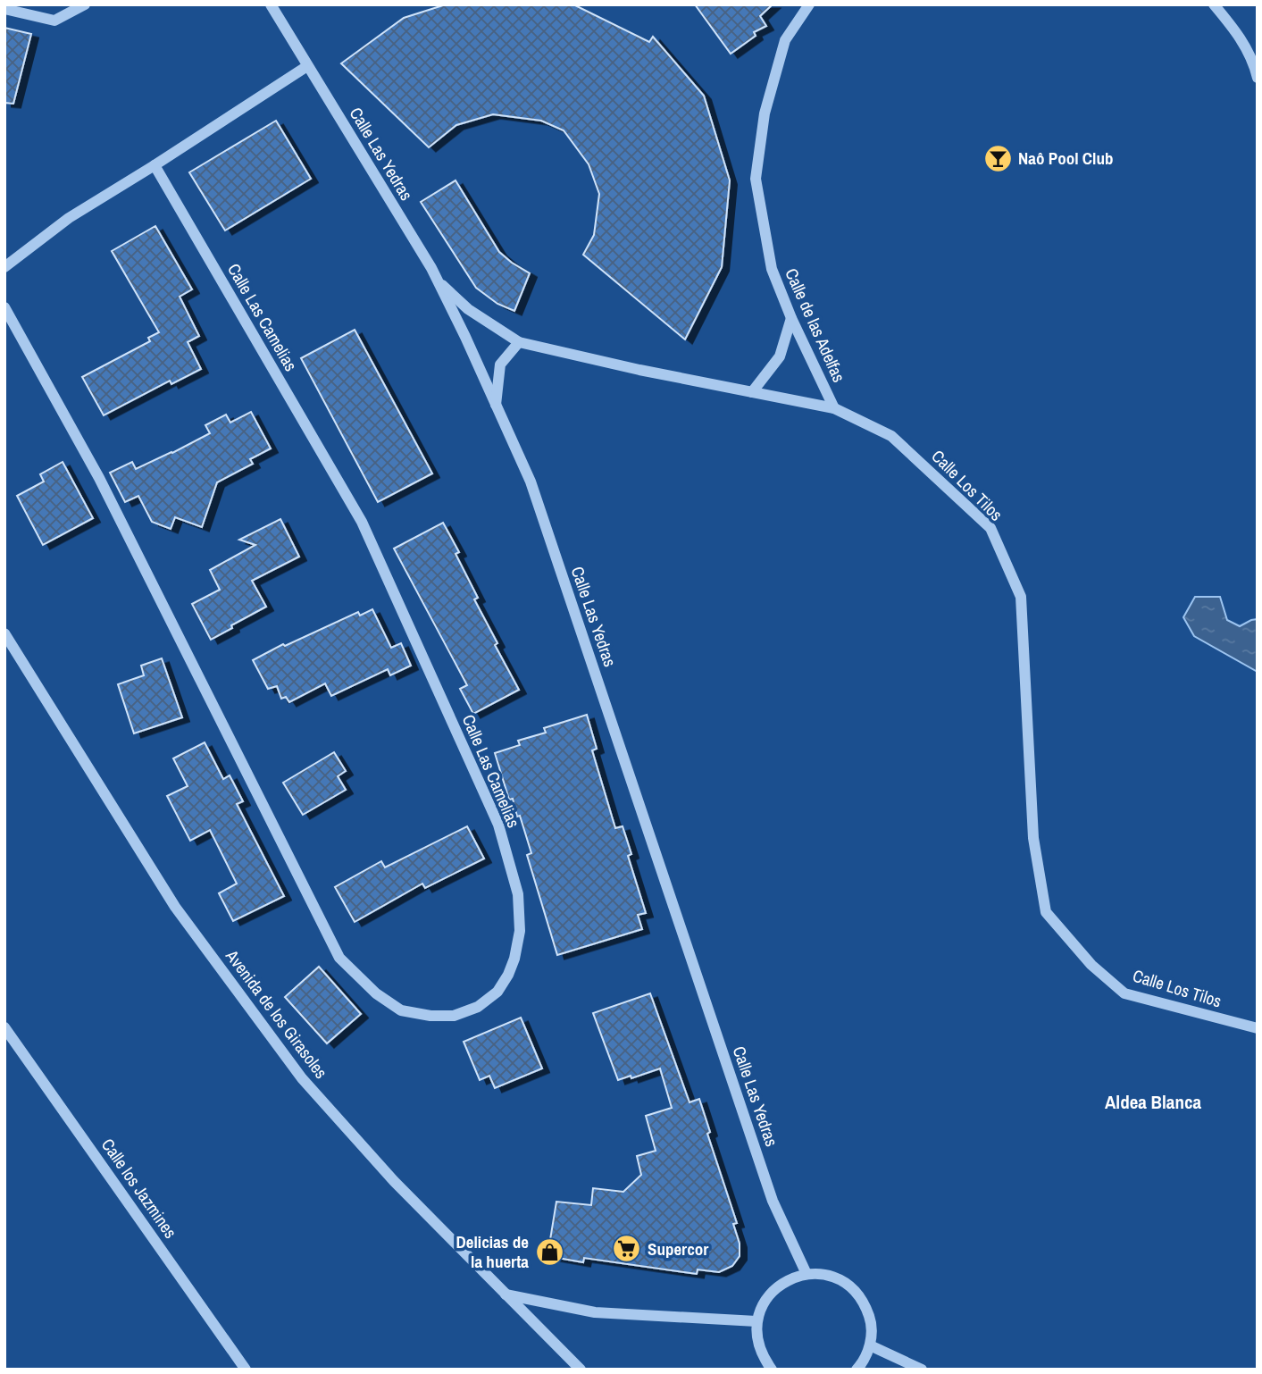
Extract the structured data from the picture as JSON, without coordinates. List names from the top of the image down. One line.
{"streets":{"street":["Calle Las Yedras","Calle Las Camelias","Calle de las Adelfas","Calle Los Tilos","Avenida de los Girasoles","Calle los Jazmines"]},"crossings":[["Calle Las Yedras","Calle Los Tilos"],["Calle de las Adelfas","Calle Los Tilos"]],"districts":["Aldea Blanca"],"places":{"bar":["Naô Pool Club"],"supermarket":["Supercor"],"shop":["Delicias de la huerta"]}}
